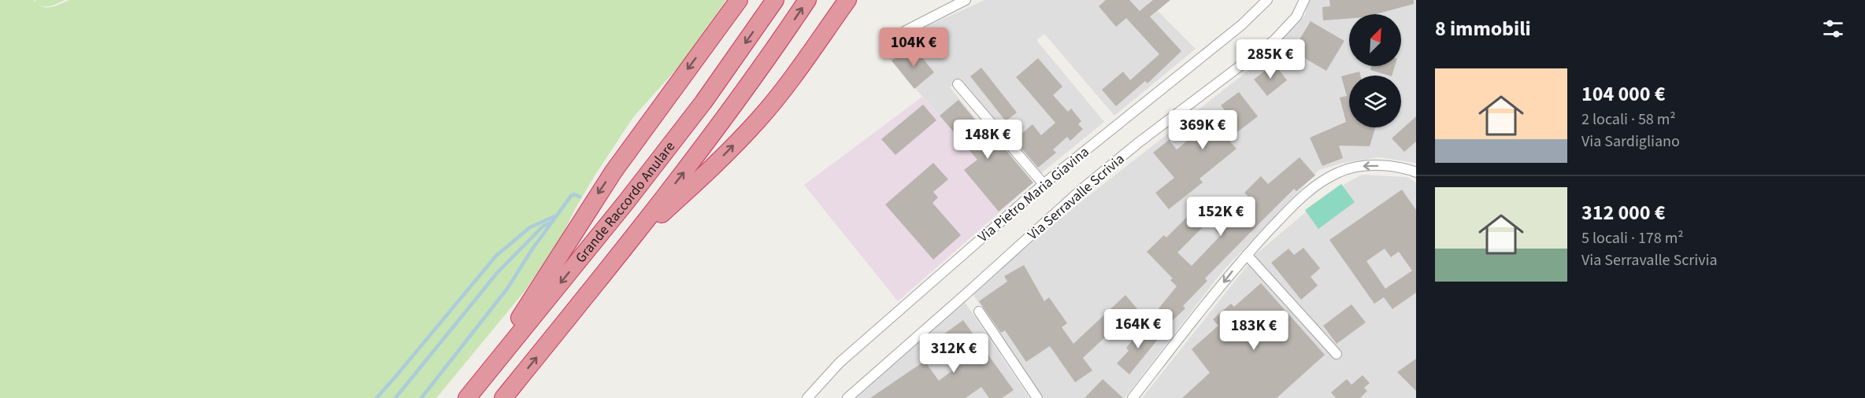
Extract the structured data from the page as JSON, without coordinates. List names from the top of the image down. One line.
{"streets":{"highway":["Grande Raccordo Anulare"],"street":["Via Pietro Maria Giavina","Via Serravalle Scrivia"]},"north":"top right","page":{"heading":"8 immobili","price":["104K €","285K €","369K €","148K €","152K €","164K €","183K €","312K €"],"list":[{"name":"104 000 €","note":"2 locali · 58 m² · Via Sardigliano"},{"name":"312 000 €","note":"5 locali · 178 m² · Via Serravalle Scrivia"}]}}
